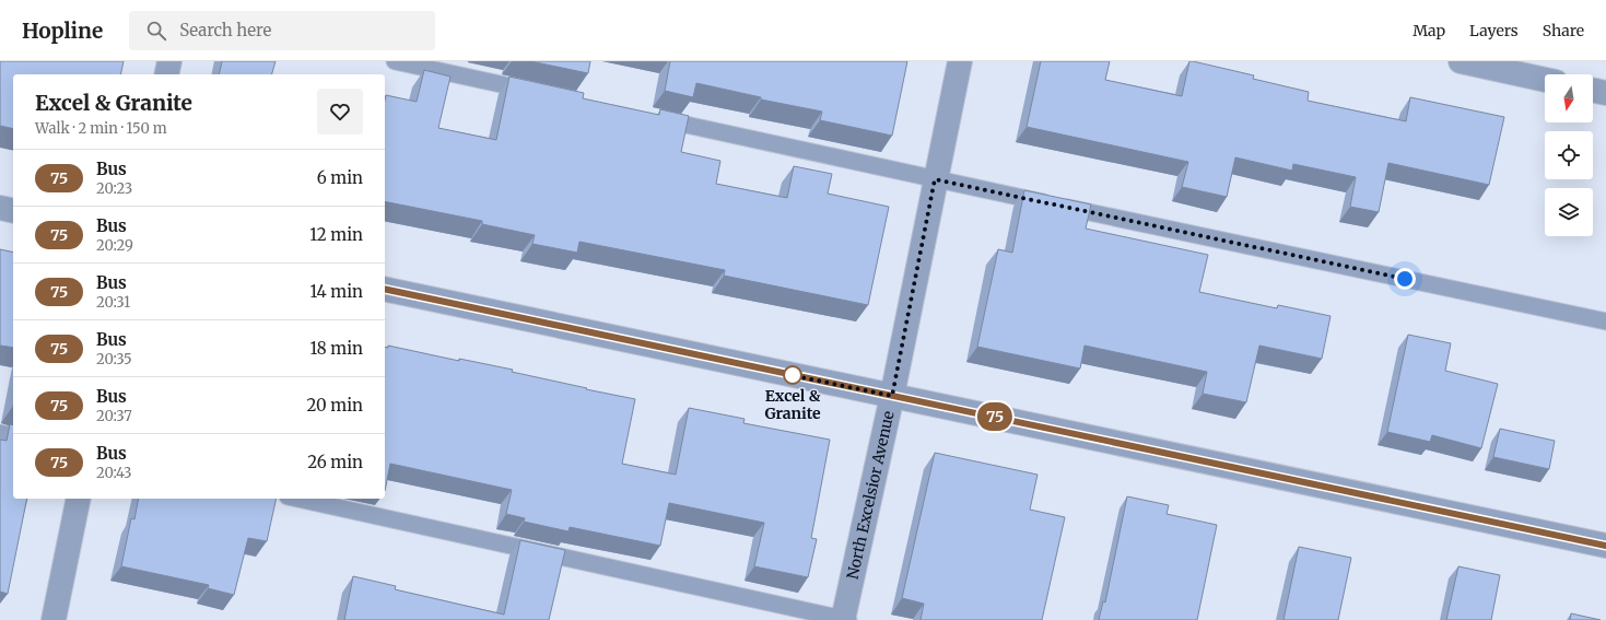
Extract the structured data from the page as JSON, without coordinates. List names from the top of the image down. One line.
{"streets":{"street":["North Excelsior Avenue"]},"places":["Excel & Granite"],"lines":["bus line 75"],"north":"bottom","page":{"header":"Hopline","search":"Search here","nav":["Map","Layers","Share"],"on_map":"75","heading":["Excel & Granite","Walk · 2 min · 150 m"],"list":[{"mark":"75","name":"Bus","note":"20:23","value":"6 min"},{"mark":"75","name":"Bus","note":"20:29","value":"12 min"},{"mark":"75","name":"Bus","note":"20:31","value":"14 min"},{"mark":"75","name":"Bus","note":"20:35","value":"18 min"},{"mark":"75","name":"Bus","note":"20:37","value":"20 min"},{"mark":"75","name":"Bus","note":"20:43","value":"26 min"}]}}
